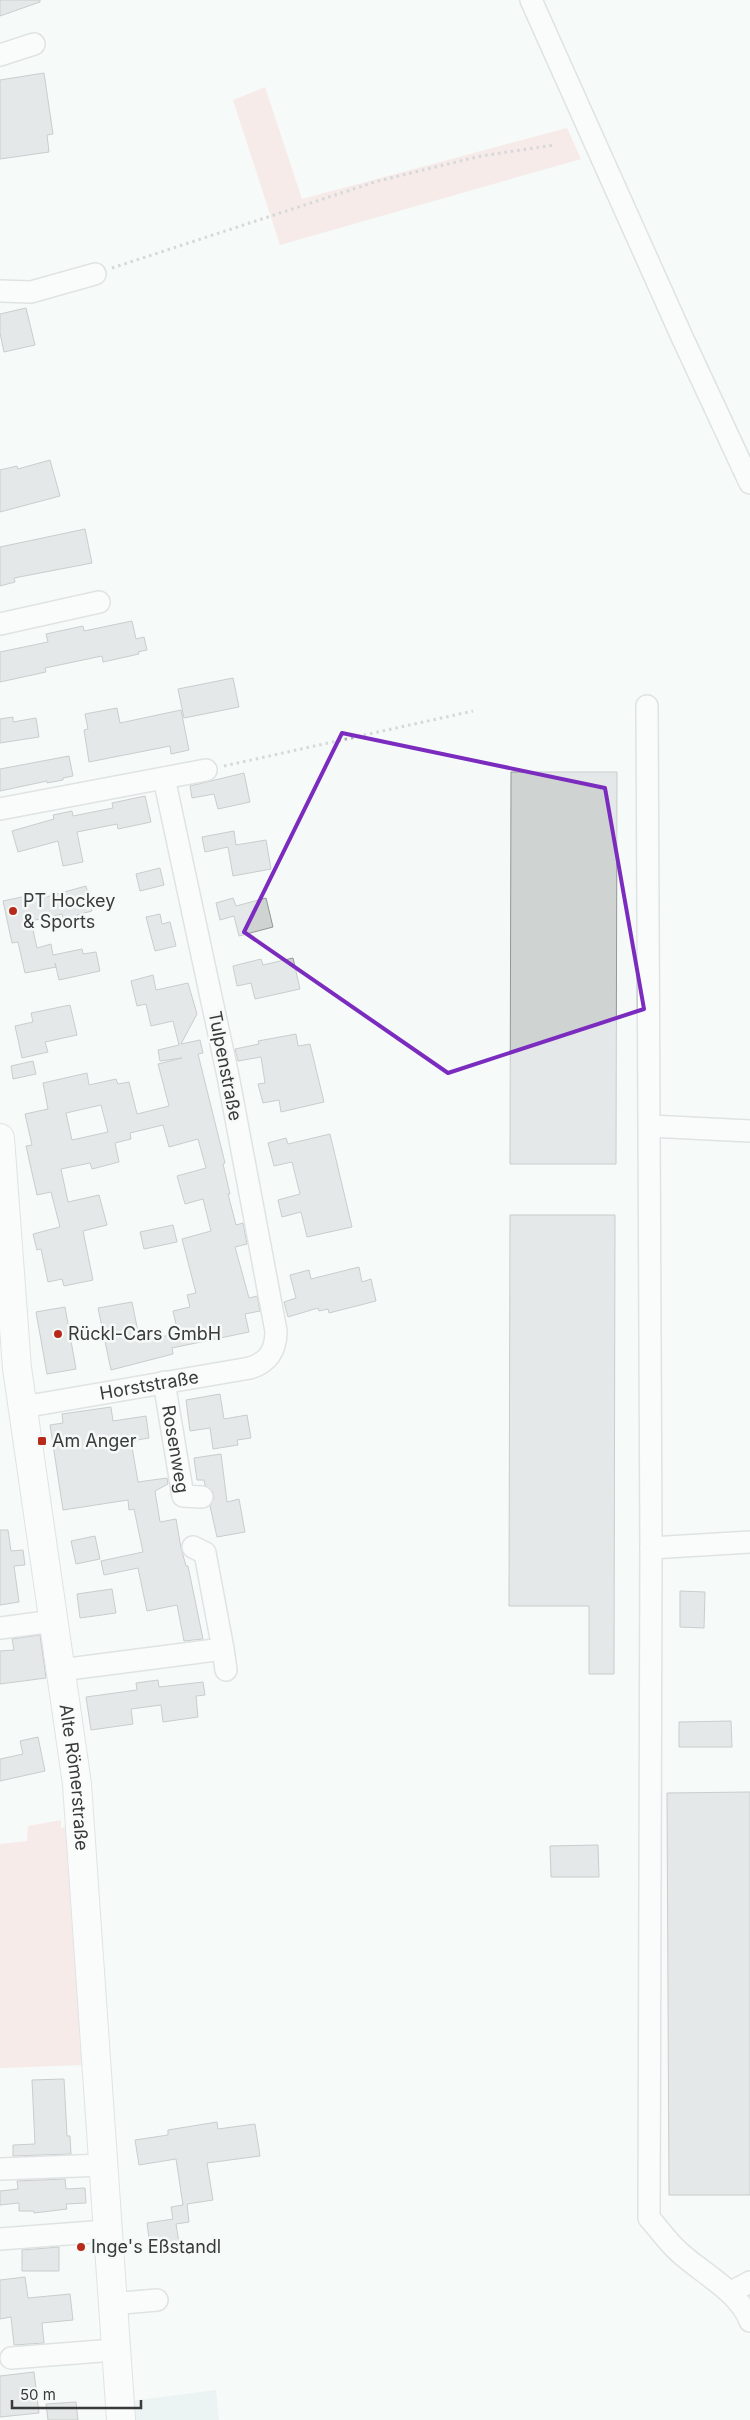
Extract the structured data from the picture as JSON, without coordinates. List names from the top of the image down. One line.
{"streets":{"main road":["Alte Römerstraße"],"street":["Tulpenstraße","Horststraße","Rosenweg"]},"crossings":[["Tulpenstraße","Horststraße"],["Horststraße","Rosenweg"],["Horststraße","Alte Römerstraße"]],"places":{"other":["PT Hockey & Sports","Rückl-Cars GmbH","Inge's Eßstandl"],"transit":["Am Anger"]},"scale_bar":"50 m"}
